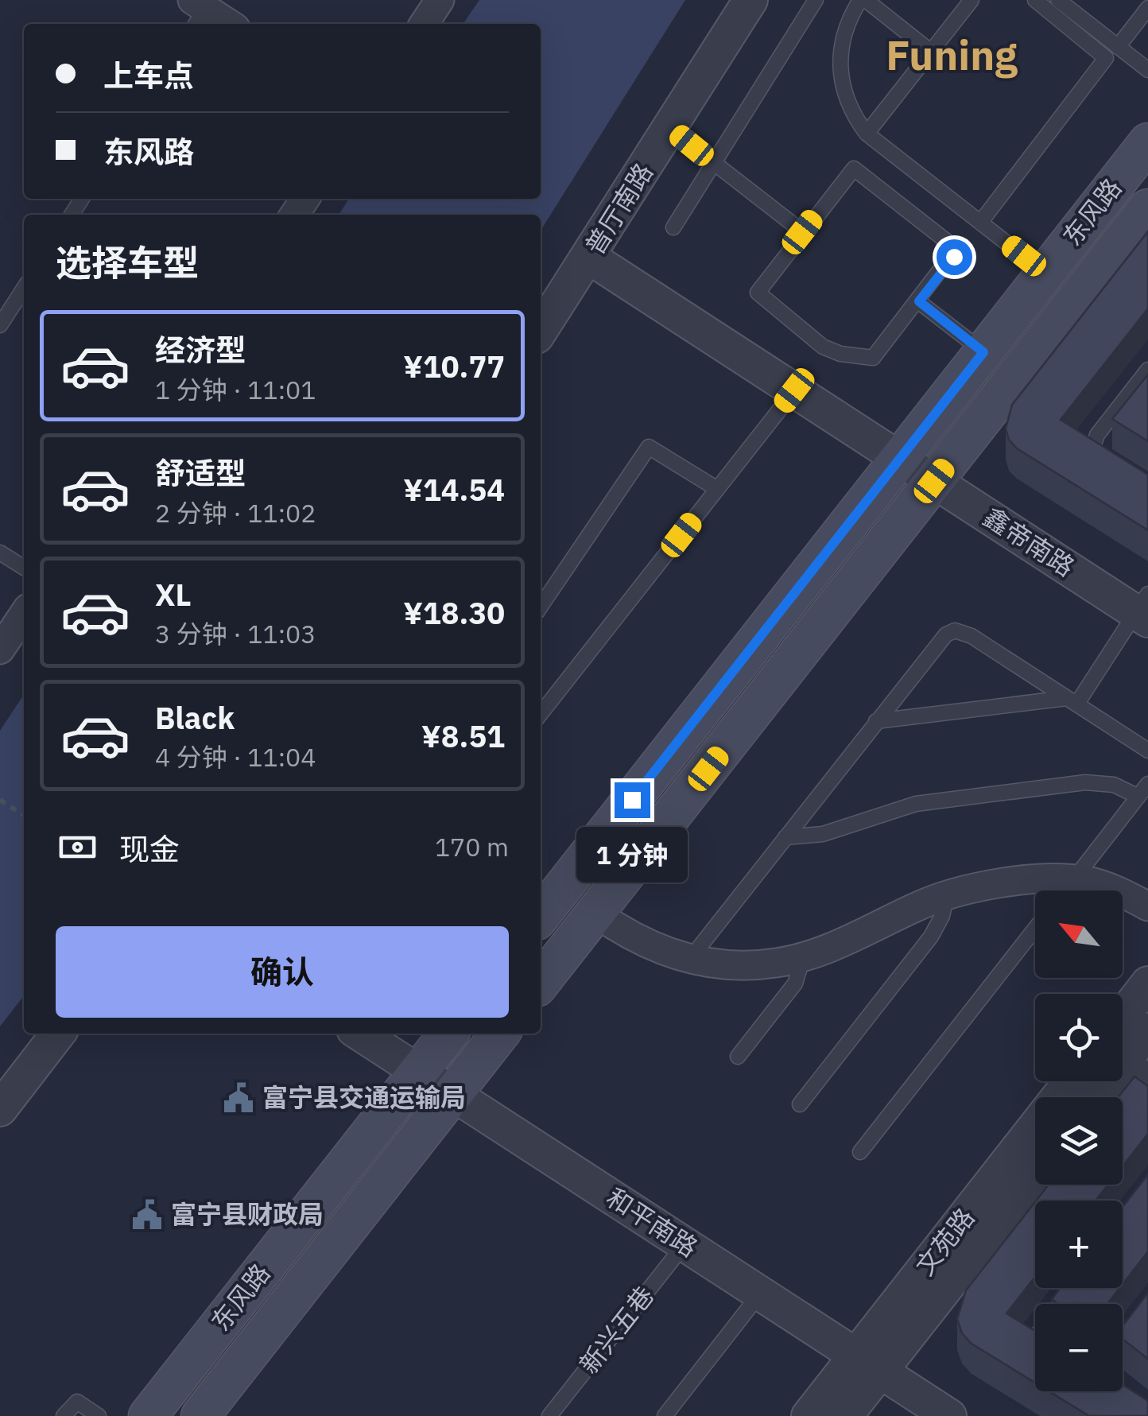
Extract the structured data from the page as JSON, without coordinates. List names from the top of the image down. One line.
{"streets":{"main road":["东风路"],"street":["普厅南路","鑫帝南路","和平南路","文苑路"],"lane":["新兴五巷"]},"crossings":[["普厅南路","鑫帝南路"],["东风路","鑫帝南路"],["东风路","和平南路"],["和平南路","文苑路"],["和平南路","新兴五巷"]],"districts":["Funing"],"places":{"public building":["富宁县交通运输局","富宁县财政局"]},"north":"top left","page":{"banner":["上车点","东风路"],"heading":"选择车型","list":[{"name":"经济型","note":"1 分钟 · 11:01","value":"¥10.77"},{"name":"舒适型","note":"2 分钟 · 11:02","value":"¥14.54"},{"name":"XL","note":"3 分钟 · 11:03","value":"¥18.30"},{"name":"Black","note":"4 分钟 · 11:04","value":"¥8.51"}],"pay":["现金","170 m"],"bubble":"1 分钟","map_buttons":["+","−"],"buttons":"确认"}}
